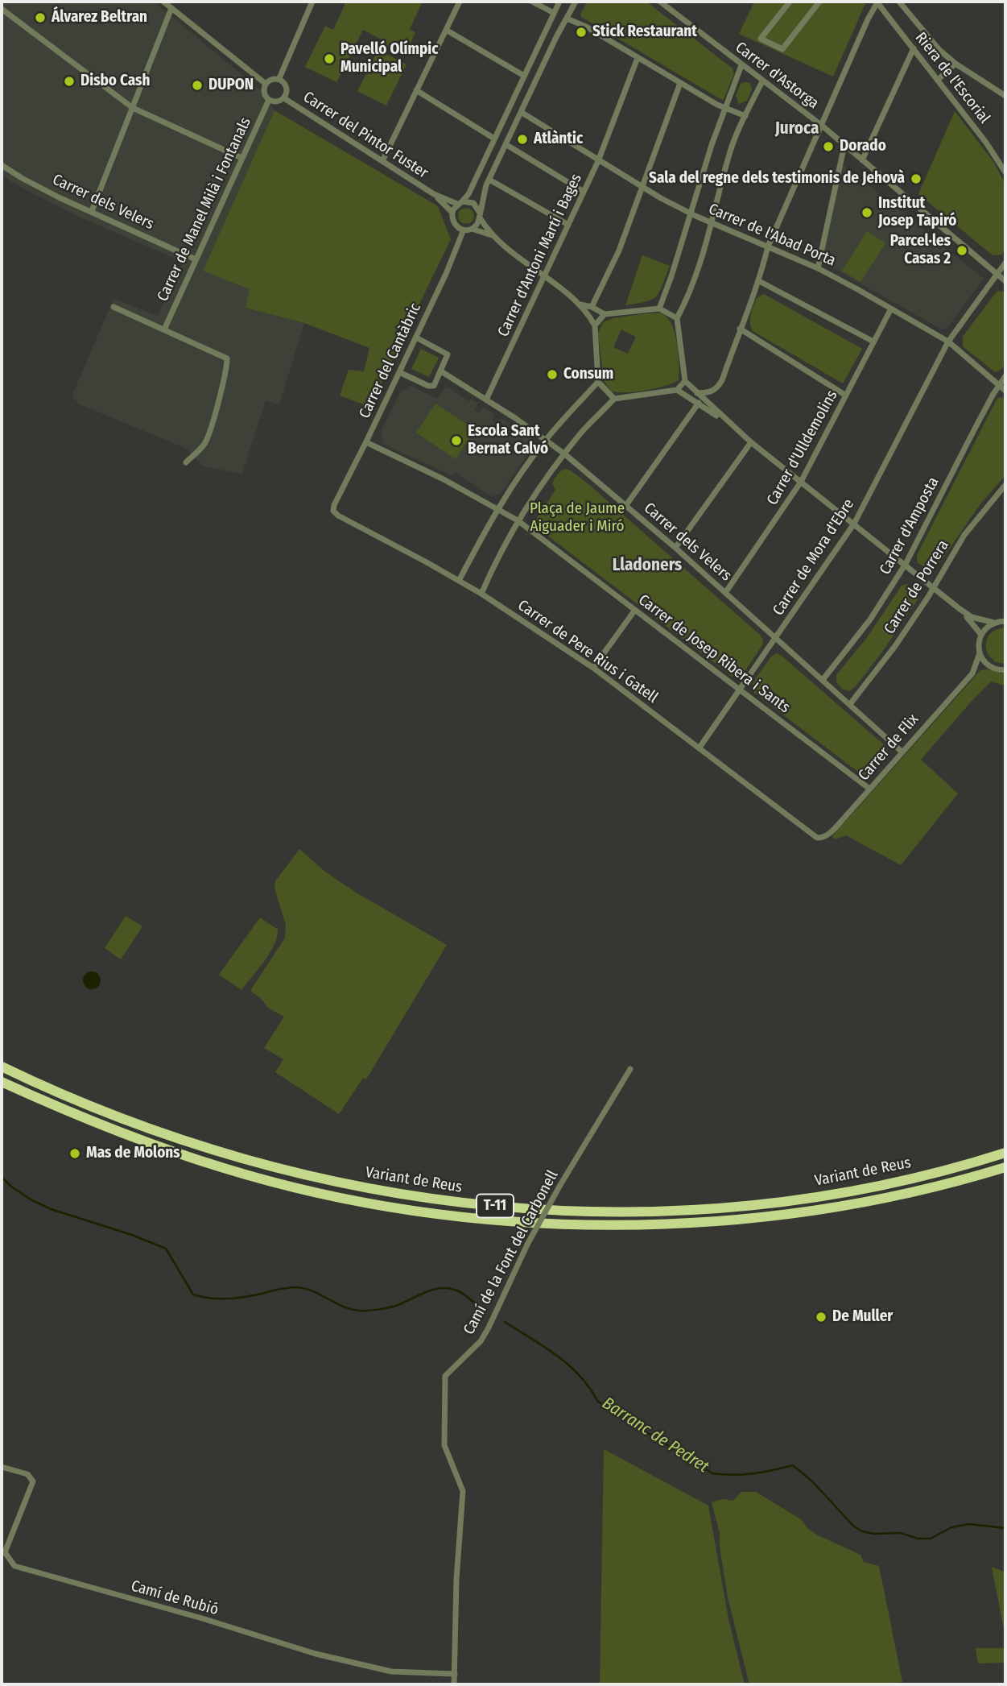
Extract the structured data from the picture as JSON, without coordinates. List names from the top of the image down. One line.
{"streets":{"highway":["Variant de Reus","T-11"],"street":["Carrer d'Astorga","Riera de l'Escorial","Carrer del Pintor Fuster","Carrer dels Velers","Carrer de Manel Milà i Fontanals","Carrer de l'Abad Porta","Carrer d'Antoni Martí i Bages","Carrer del Cantàbric","Carrer d'Ulldemolins","Carrer d'Amposta","Carrer de Mora d'Ebre","Carrer de Porrera","Carrer de Pere Rius i Gatell","Carrer de Josep Ribera i Sants","Carrer de Flix","Camí de la Font del Carbonell","Camí de Rubió"]},"crossings":[["Carrer d'Astorga","Carrer de Mora d'Ebre"],["Carrer del Pintor Fuster","Carrer de Manel Milà i Fontanals"],["Carrer del Pintor Fuster","Carrer del Cantàbric"],["Carrer dels Velers","Carrer de Manel Milà i Fontanals"],["Carrer dels Velers","Carrer d'Antoni Martí i Bages"],["Carrer dels Velers","Carrer d'Ulldemolins"],["Carrer dels Velers","Carrer d'Amposta"],["Carrer dels Velers","Carrer de Mora d'Ebre"],["Carrer dels Velers","Carrer de Porrera"],["Carrer dels Velers","Carrer de Flix"],["Carrer de l'Abad Porta","Carrer d'Antoni Martí i Bages"],["Carrer de l'Abad Porta","Carrer d'Ulldemolins"],["Carrer de l'Abad Porta","Carrer d'Amposta"],["Carrer de l'Abad Porta","Carrer de Mora d'Ebre"],["Carrer del Cantàbric","Carrer de Pere Rius i Gatell"],["Carrer del Cantàbric","Carrer de Josep Ribera i Sants"],["Carrer de Mora d'Ebre","Carrer de Pere Rius i Gatell"],["Carrer de Mora d'Ebre","Carrer de Josep Ribera i Sants"],["Carrer de Pere Rius i Gatell","Carrer de Flix"],["Carrer de Josep Ribera i Sants","Carrer de Flix"],["Camí de la Font del Carbonell","Camí de Rubió"]],"districts":["Juroca","Lladoners"],"water":["Barranc de Pedret"],"parks":["Plaça de Jaume Aiguader i Miró"],"places":["Álvarez Beltran","Stick Restaurant","Pavelló Olímpic Municipal","Disbo Cash","DUPON","Atlàntic","Dorado","Sala del regne dels testimonis de Jehovà","Institut Josep Tapiró","Parcel·les Casas 2","Consum","Escola Sant Bernat Calvó","Mas de Molons","De Muller"]}
